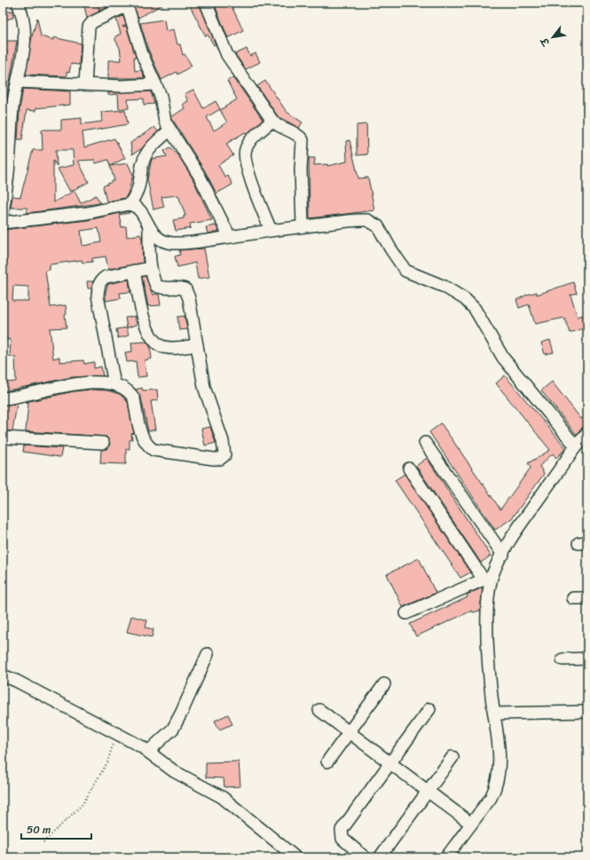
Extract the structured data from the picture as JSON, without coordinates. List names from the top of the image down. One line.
{"scale_bar":"50 m","north":"bottom left"}
